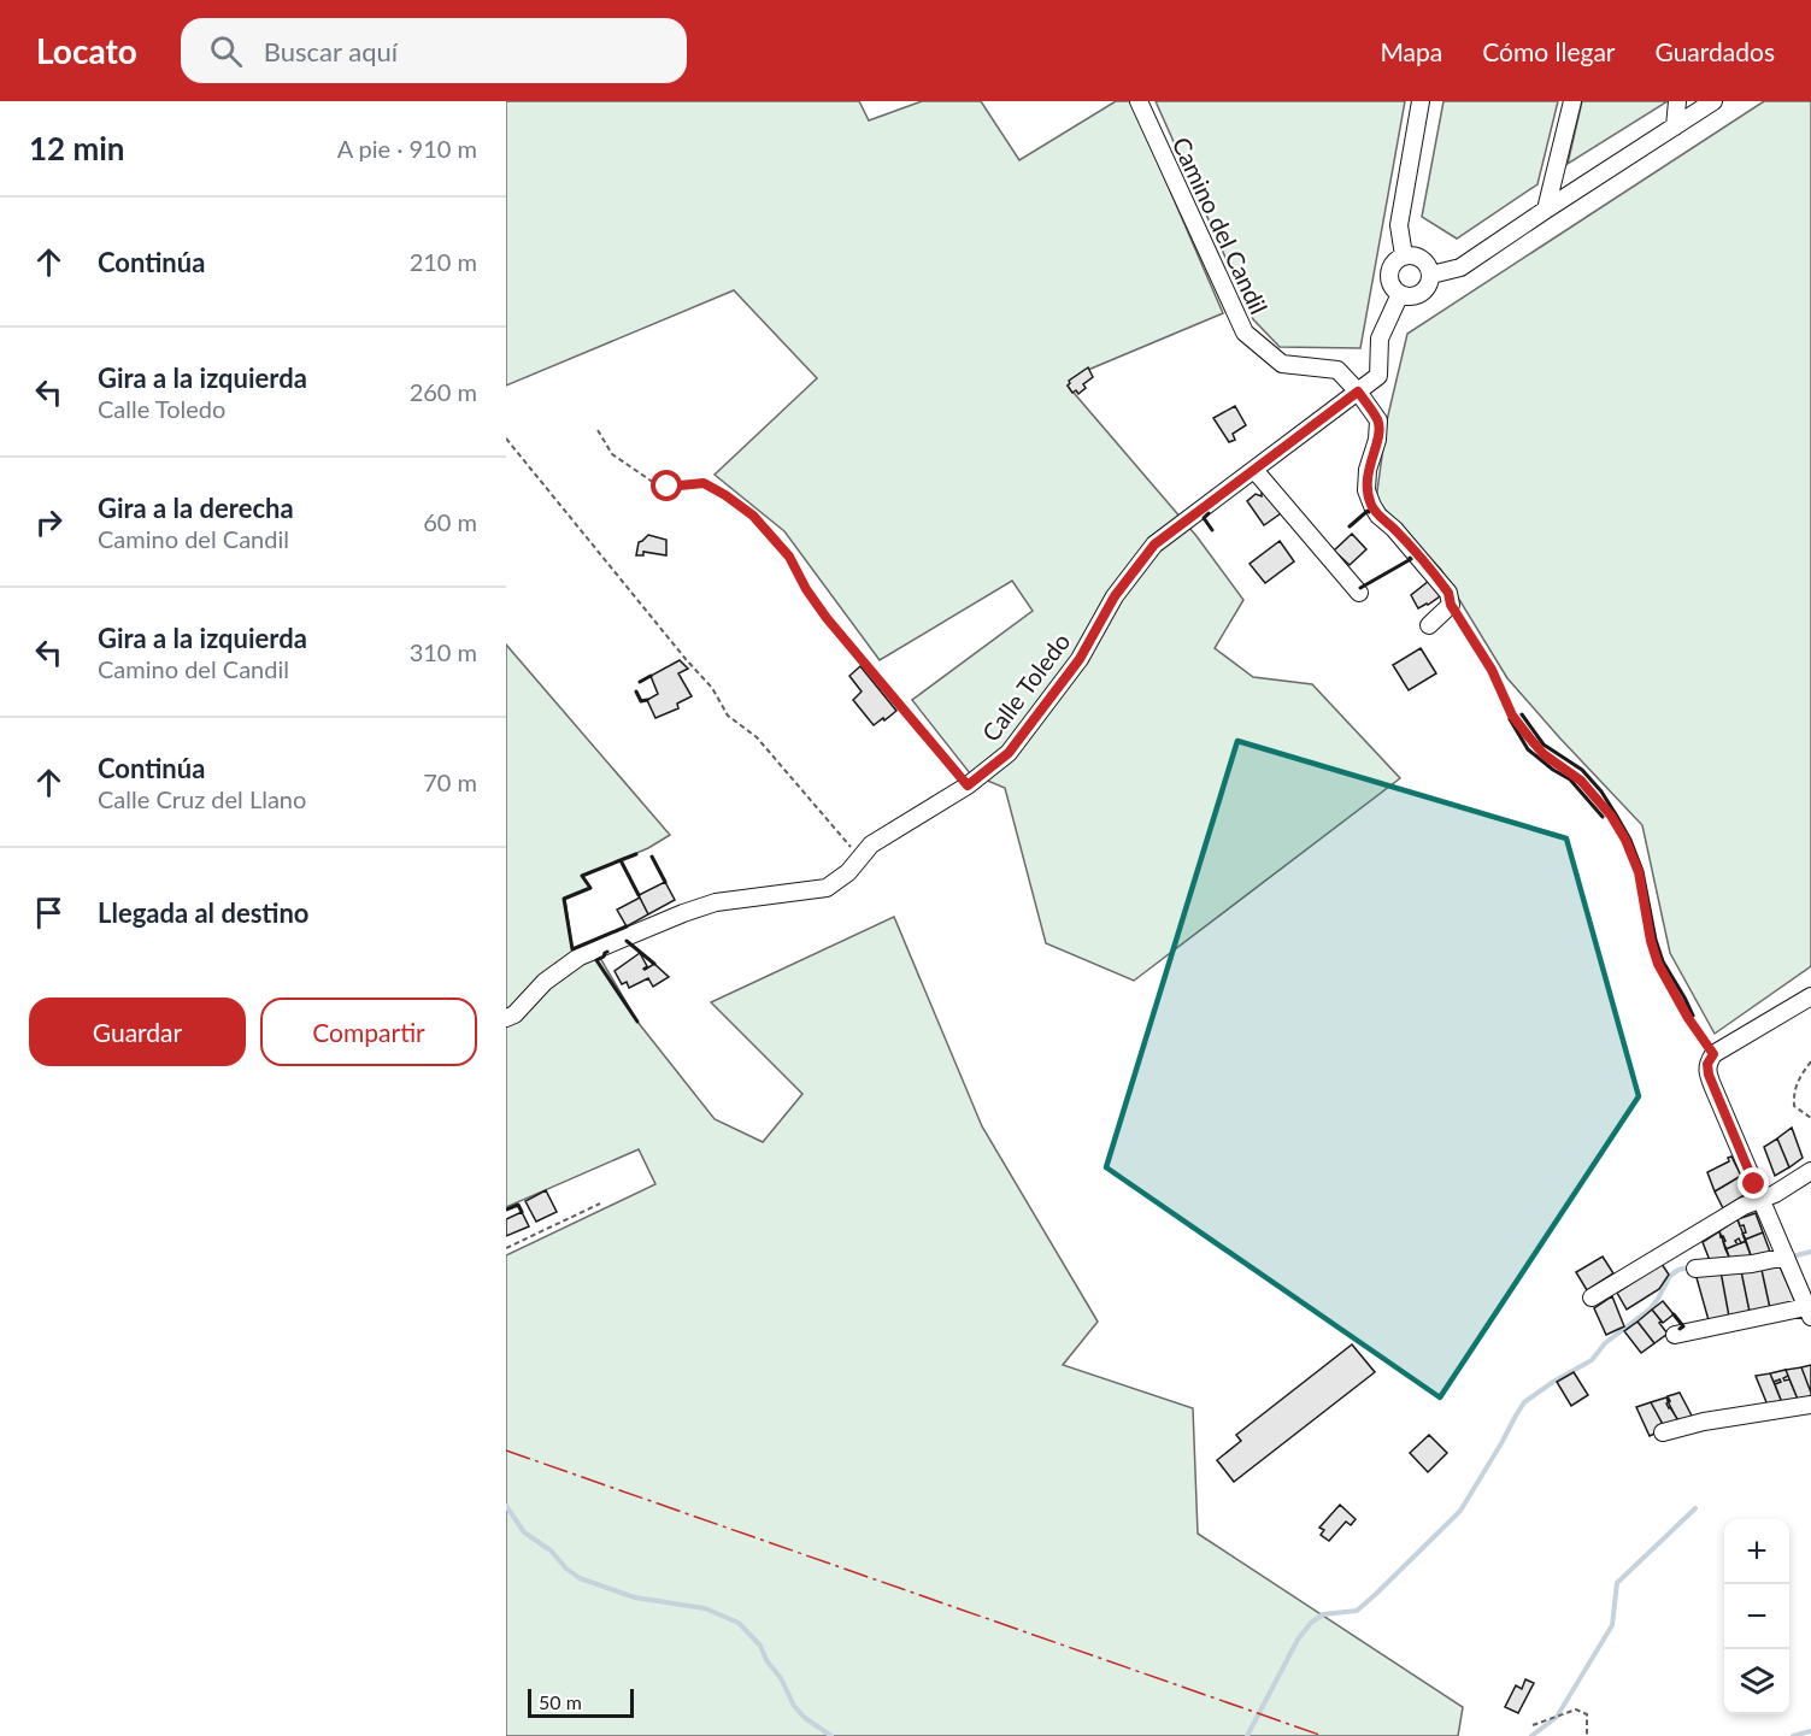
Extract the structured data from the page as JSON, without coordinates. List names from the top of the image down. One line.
{"streets":{"street":["Camino del Candil","Calle Toledo"]},"crossings":[["Camino del Candil","Calle Toledo"]],"scale_bar":"50 m","page":{"header":"Locato","search":"Buscar aquí","nav":["Mapa","Cómo llegar","Guardados"],"heading":["12 min","A pie · 910 m"],"list":[["Continúa","210 m"],["Gira a la izquierda","Calle Toledo","260 m"],["Gira a la derecha","Camino del Candil","60 m"],["Gira a la izquierda","Camino del Candil","310 m"],["Continúa","Calle Cruz del Llano","70 m"],"Llegada al destino"],"buttons":["Guardar","Compartir"],"map_buttons":["+","−"],"scale":"50 m"}}
